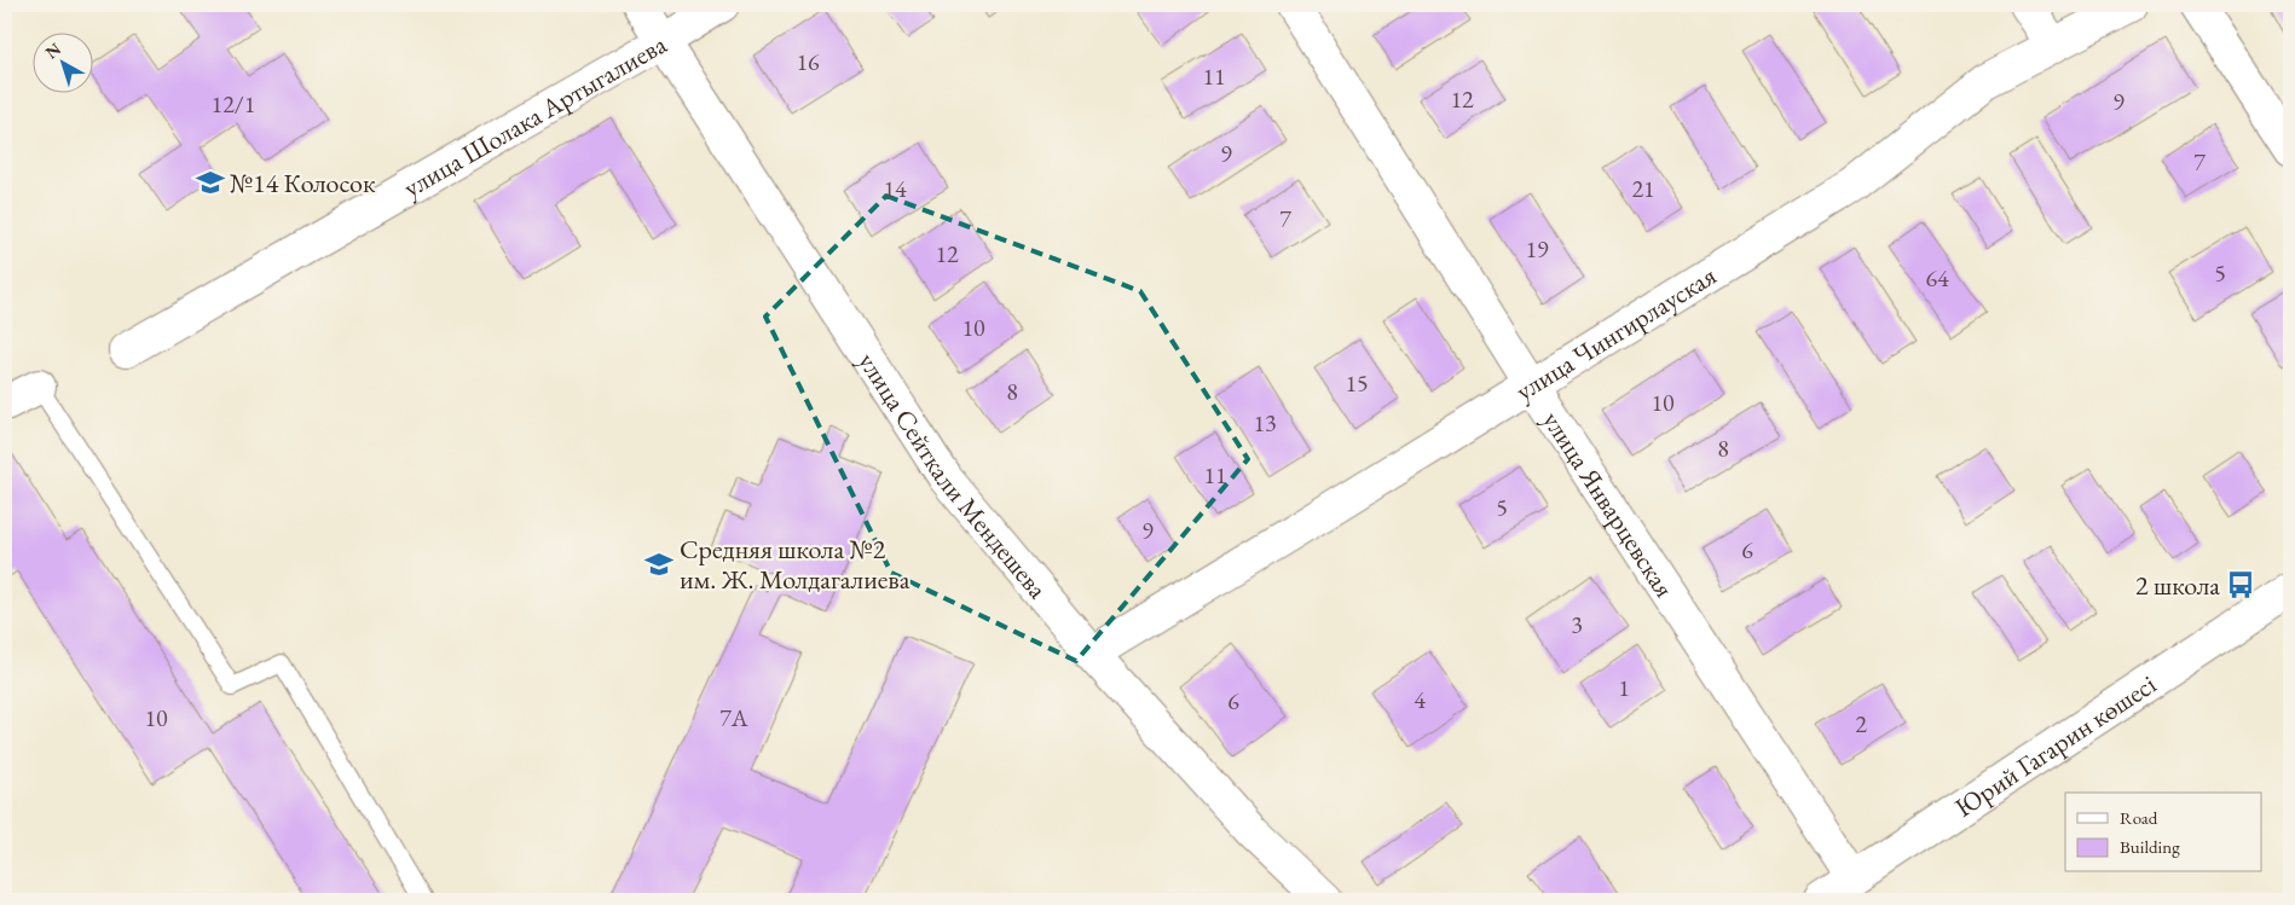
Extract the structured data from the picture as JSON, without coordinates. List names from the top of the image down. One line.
{"streets":{"street":["улица Шолака Артыгалиева","улица Чингирлауская","улица Сейткали Мендешева","улица Январцевская","Юрий Гагарин көшесі"]},"crossings":[["улица Шолака Артыгалиева","улица Сейткали Мендешева"],["улица Чингирлауская","улица Сейткали Мендешева"],["улица Чингирлауская","улица Январцевская"],["улица Январцевская","Юрий Гагарин көшесі"]],"places":{"school or university":["№14 Колосок","Средняя школа №2 им. Ж. Молдагалиева"],"bus stop":["2 школа"]},"house_numbers":["16","11","12","9","12/1","9","7","14","21","7","19","12","5","64","10","15","8","10","13","8","11","5","9","6","3","1","4","6","10","7А","2"],"legend":["Road","Building"],"north":"top left"}
